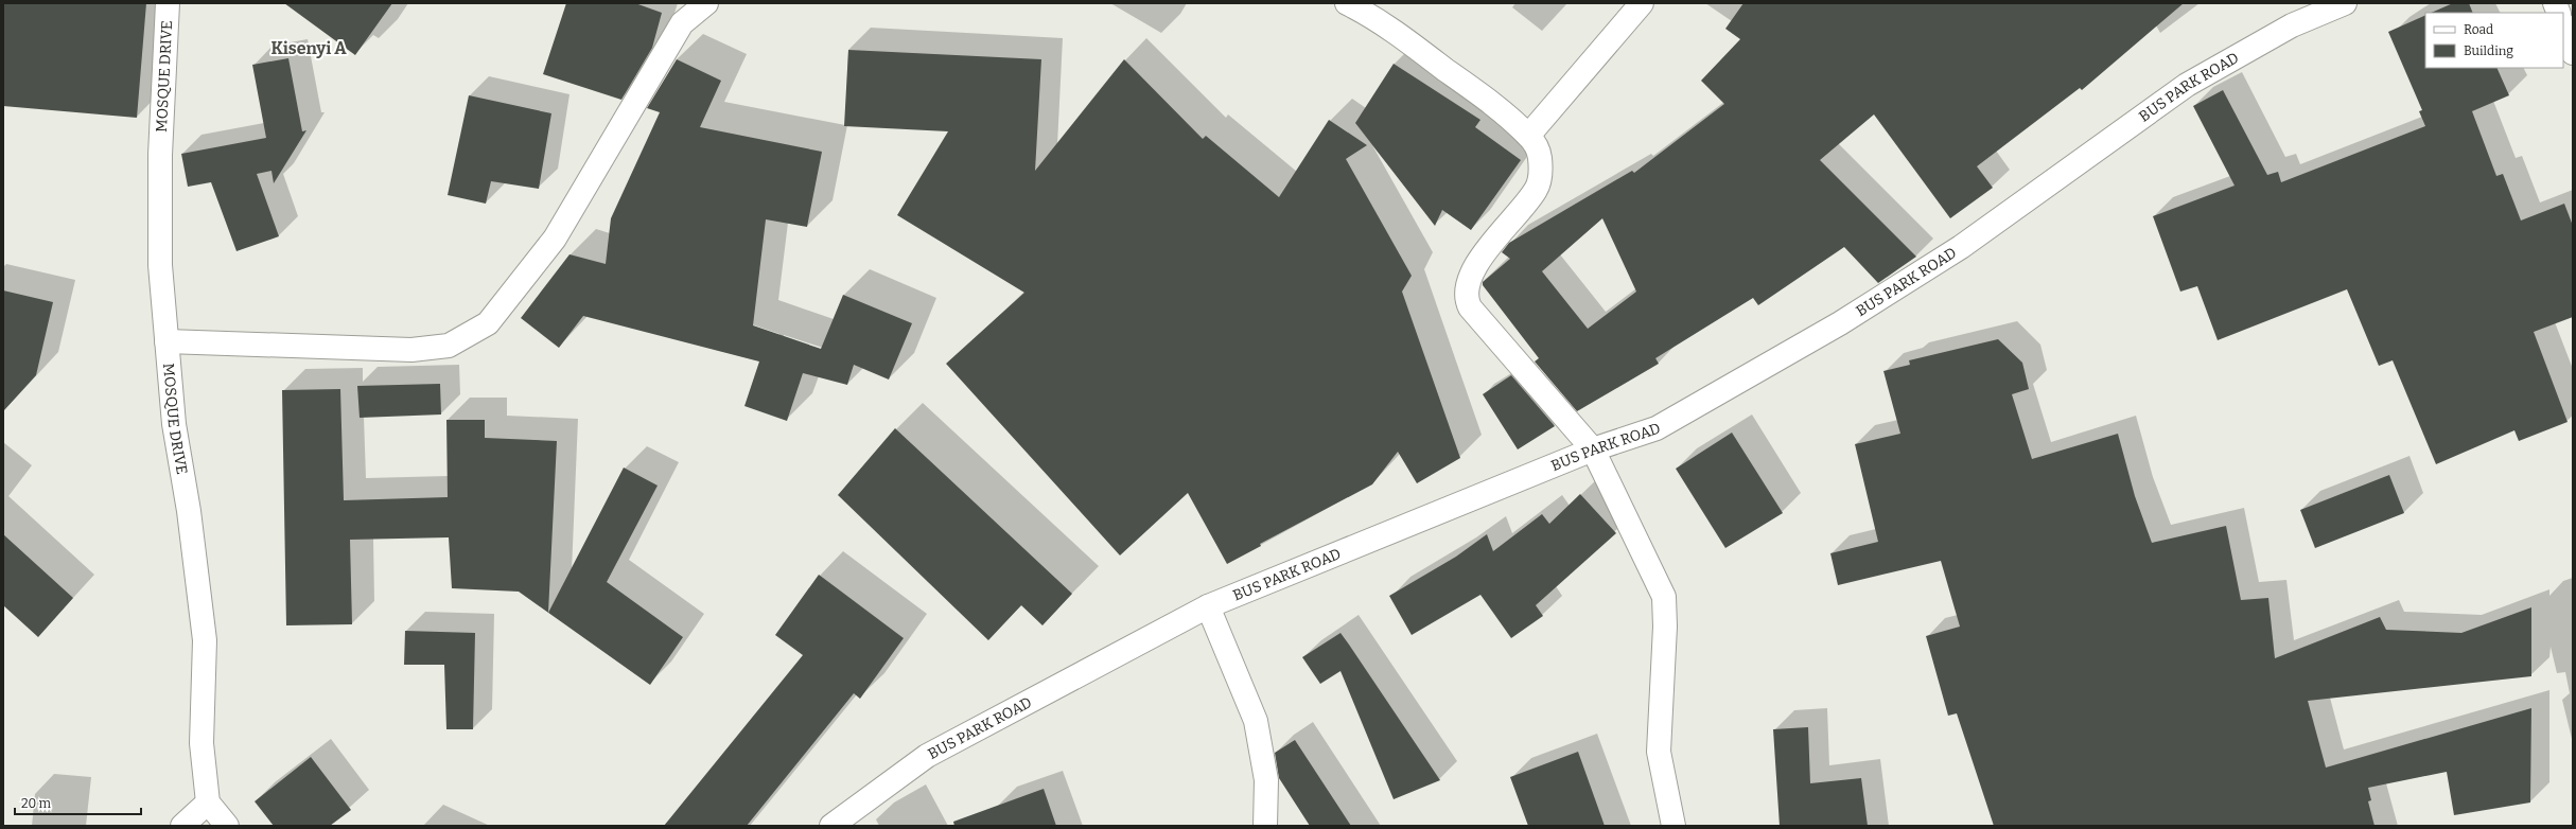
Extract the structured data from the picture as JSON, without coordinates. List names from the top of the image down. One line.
{"streets":{"street":["MOSQUE DRIVE","BUS PARK ROAD"]},"districts":["Kisenyi A"],"legend":["Road","Building"],"scale_bar":"20 m"}
